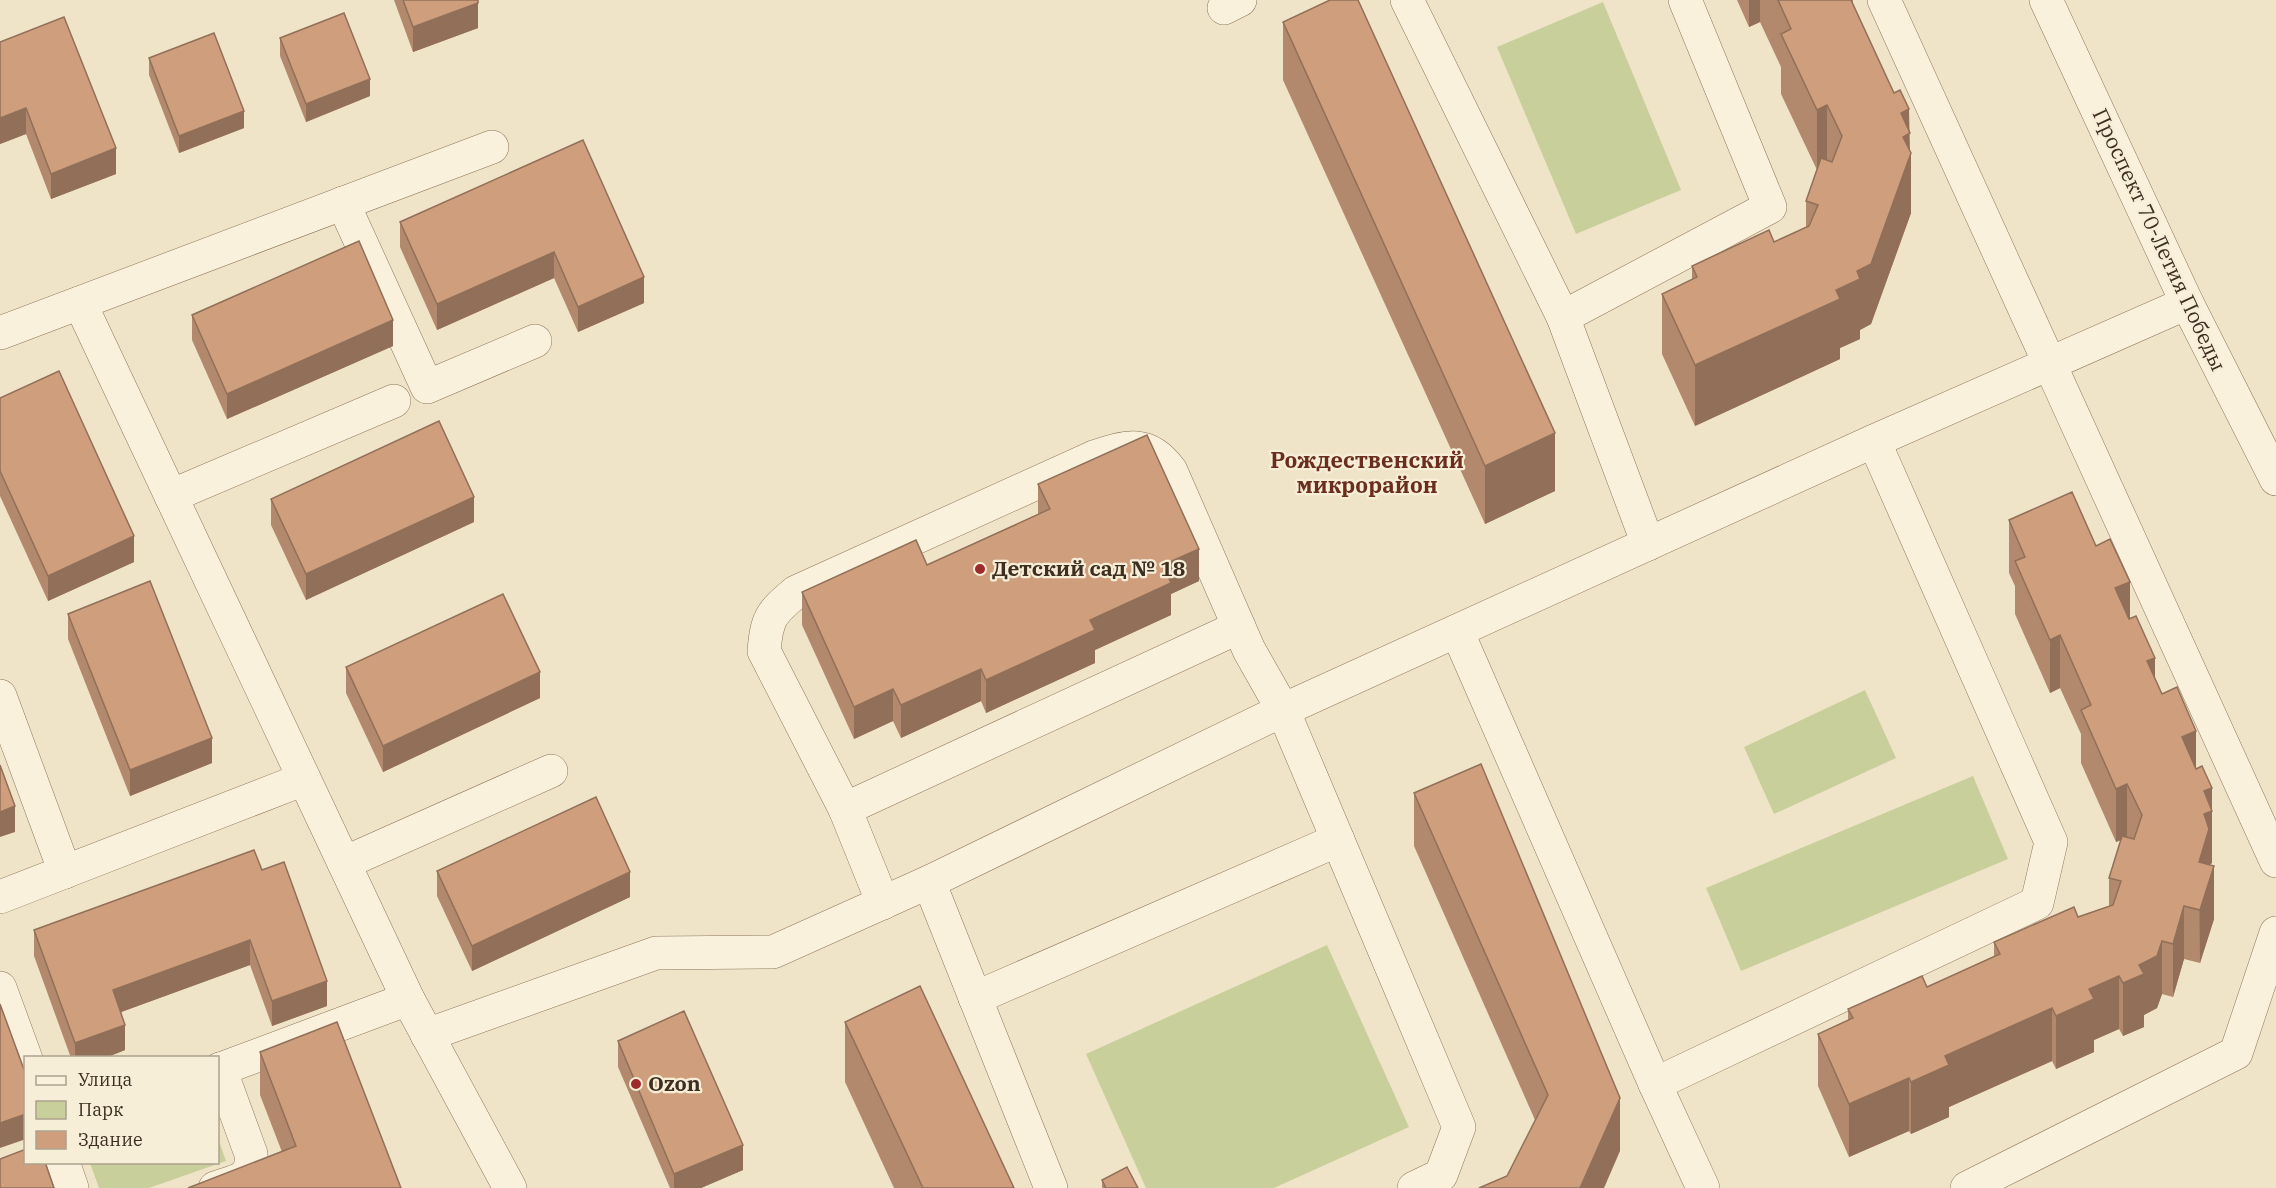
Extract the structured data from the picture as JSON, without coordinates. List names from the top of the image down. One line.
{"streets":{"street":["Проспект 70-Летия Победы"]},"districts":["Рождественский микрорайон"],"places":["Детский сад № 18","Ozon"],"legend":["Улица","Парк","Здание"]}
